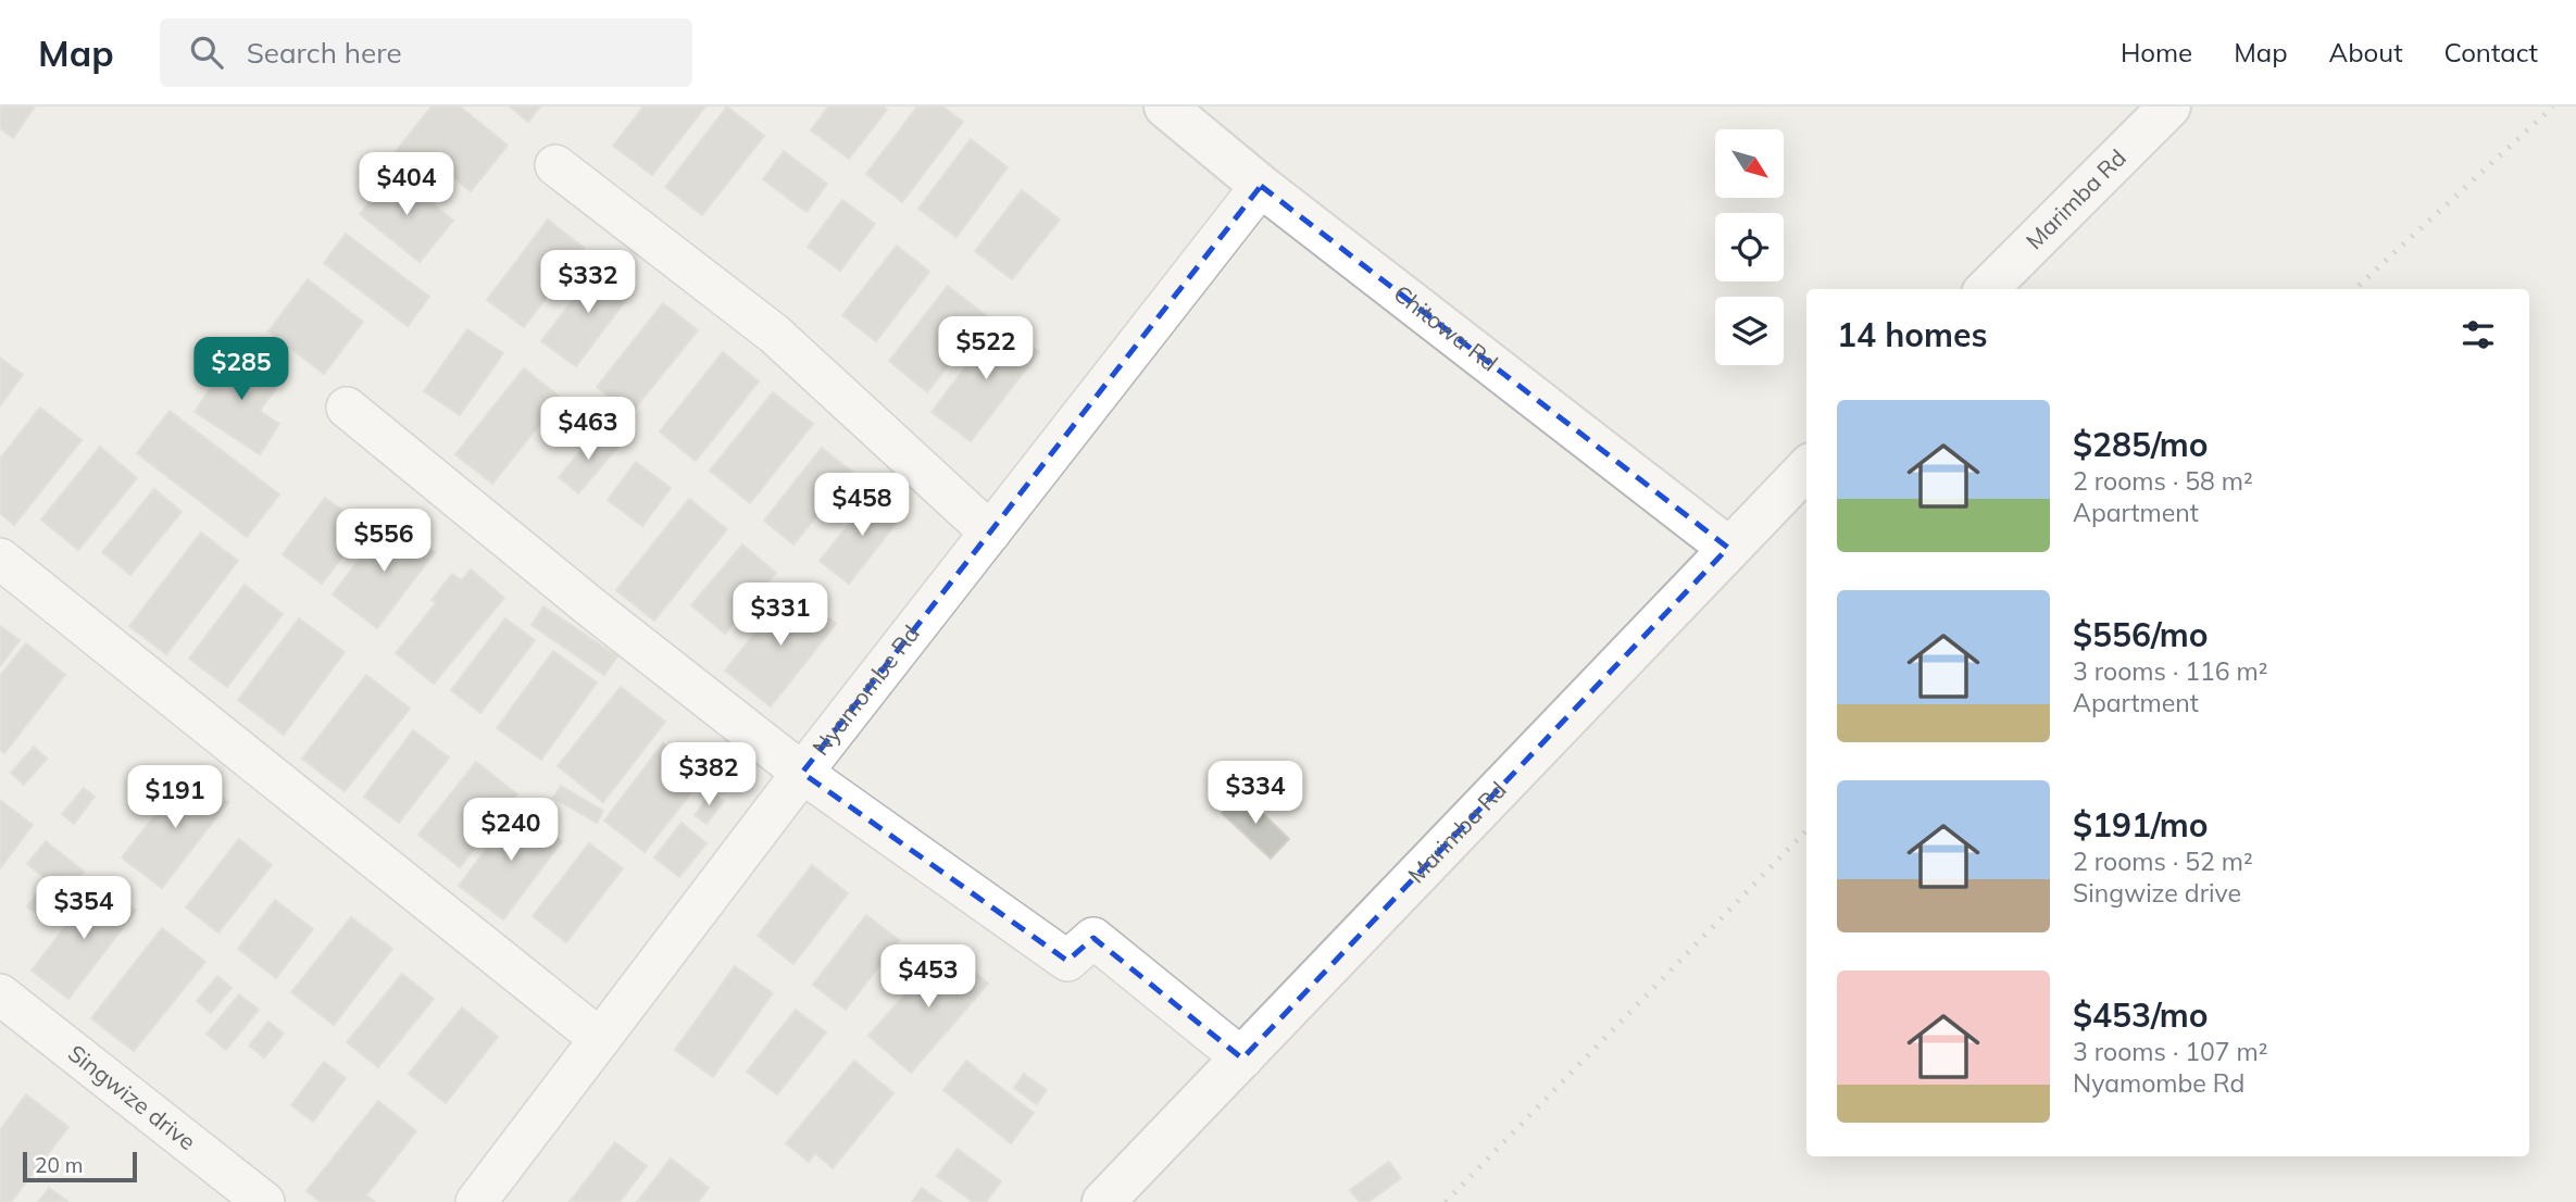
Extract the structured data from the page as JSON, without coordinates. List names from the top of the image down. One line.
{"streets":{"street":["Marimba Rd","Chitowa Rd","Nyamombe Rd","Singwize drive"]},"crossings":[["Marimba Rd","Chitowa Rd"],["Chitowa Rd","Nyamombe Rd"]],"scale_bar":"20 m","north":"bottom right","page":{"header":"Map","search":"Search here","nav":["Home","Map","About","Contact"],"price":["$404","$332","$522","$285","$463","$458","$556","$331","$382","$334","$191","$240","$354","$453"],"heading":"14 homes","list":[{"name":"$285/mo","note":"2 rooms · 58 m² · Apartment"},{"name":"$556/mo","note":"3 rooms · 116 m² · Apartment"},{"name":"$191/mo","note":"2 rooms · 52 m² · Singwize drive"},{"name":"$453/mo","note":"3 rooms · 107 m² · Nyamombe Rd"}],"scale":"20 m"}}
